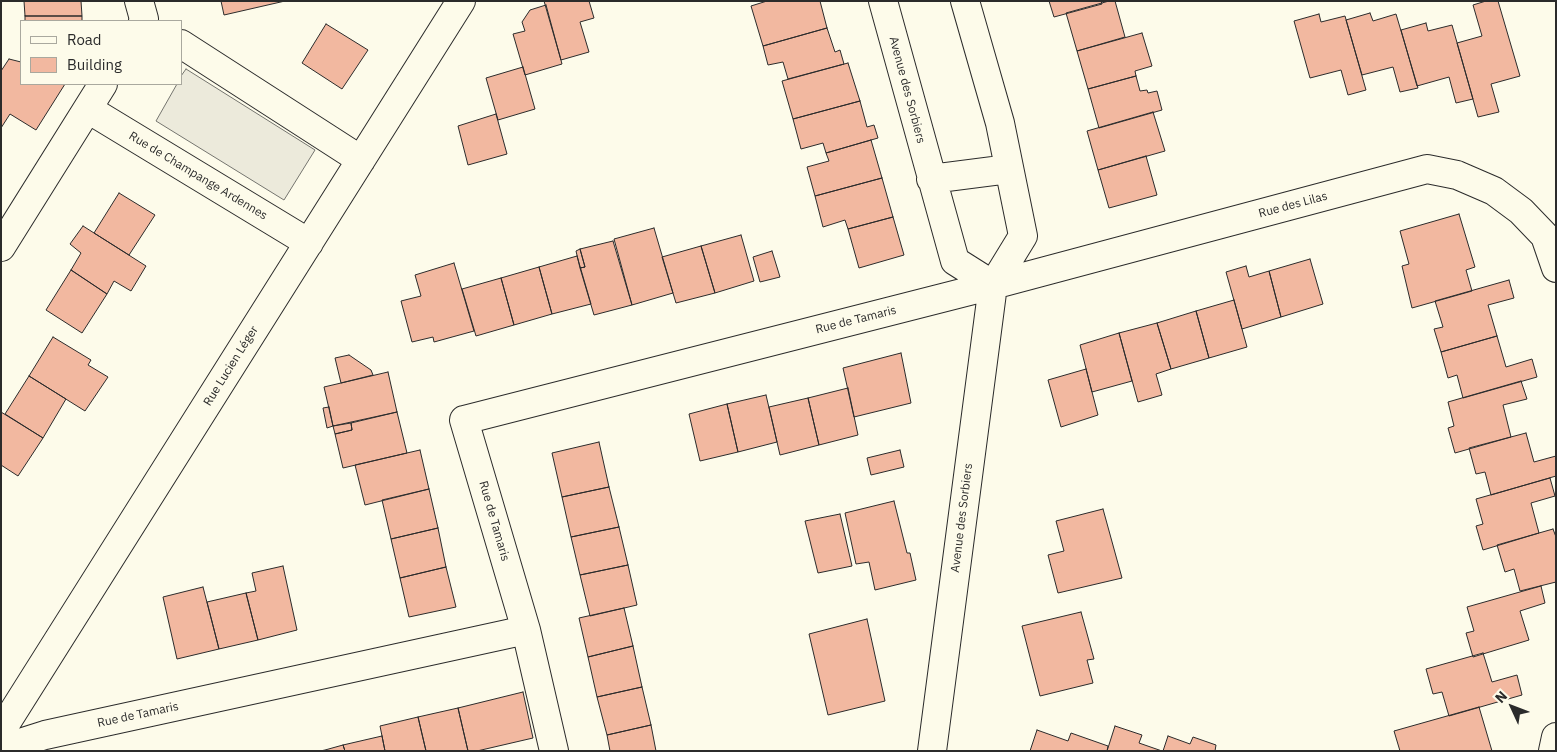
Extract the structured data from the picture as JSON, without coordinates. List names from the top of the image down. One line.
{"streets":{"street":["Avenue des Sorbiers","Rue de Champange Ardennes","Rue des Lilas","Rue de Tamaris","Rue Lucien Léger"]},"crossings":[["Avenue des Sorbiers","Rue des Lilas"],["Avenue des Sorbiers","Rue de Tamaris"],["Rue de Champange Ardennes","Rue Lucien Léger"],["Rue des Lilas","Rue de Tamaris"]],"legend":["Road","Building"],"north":"top left"}
